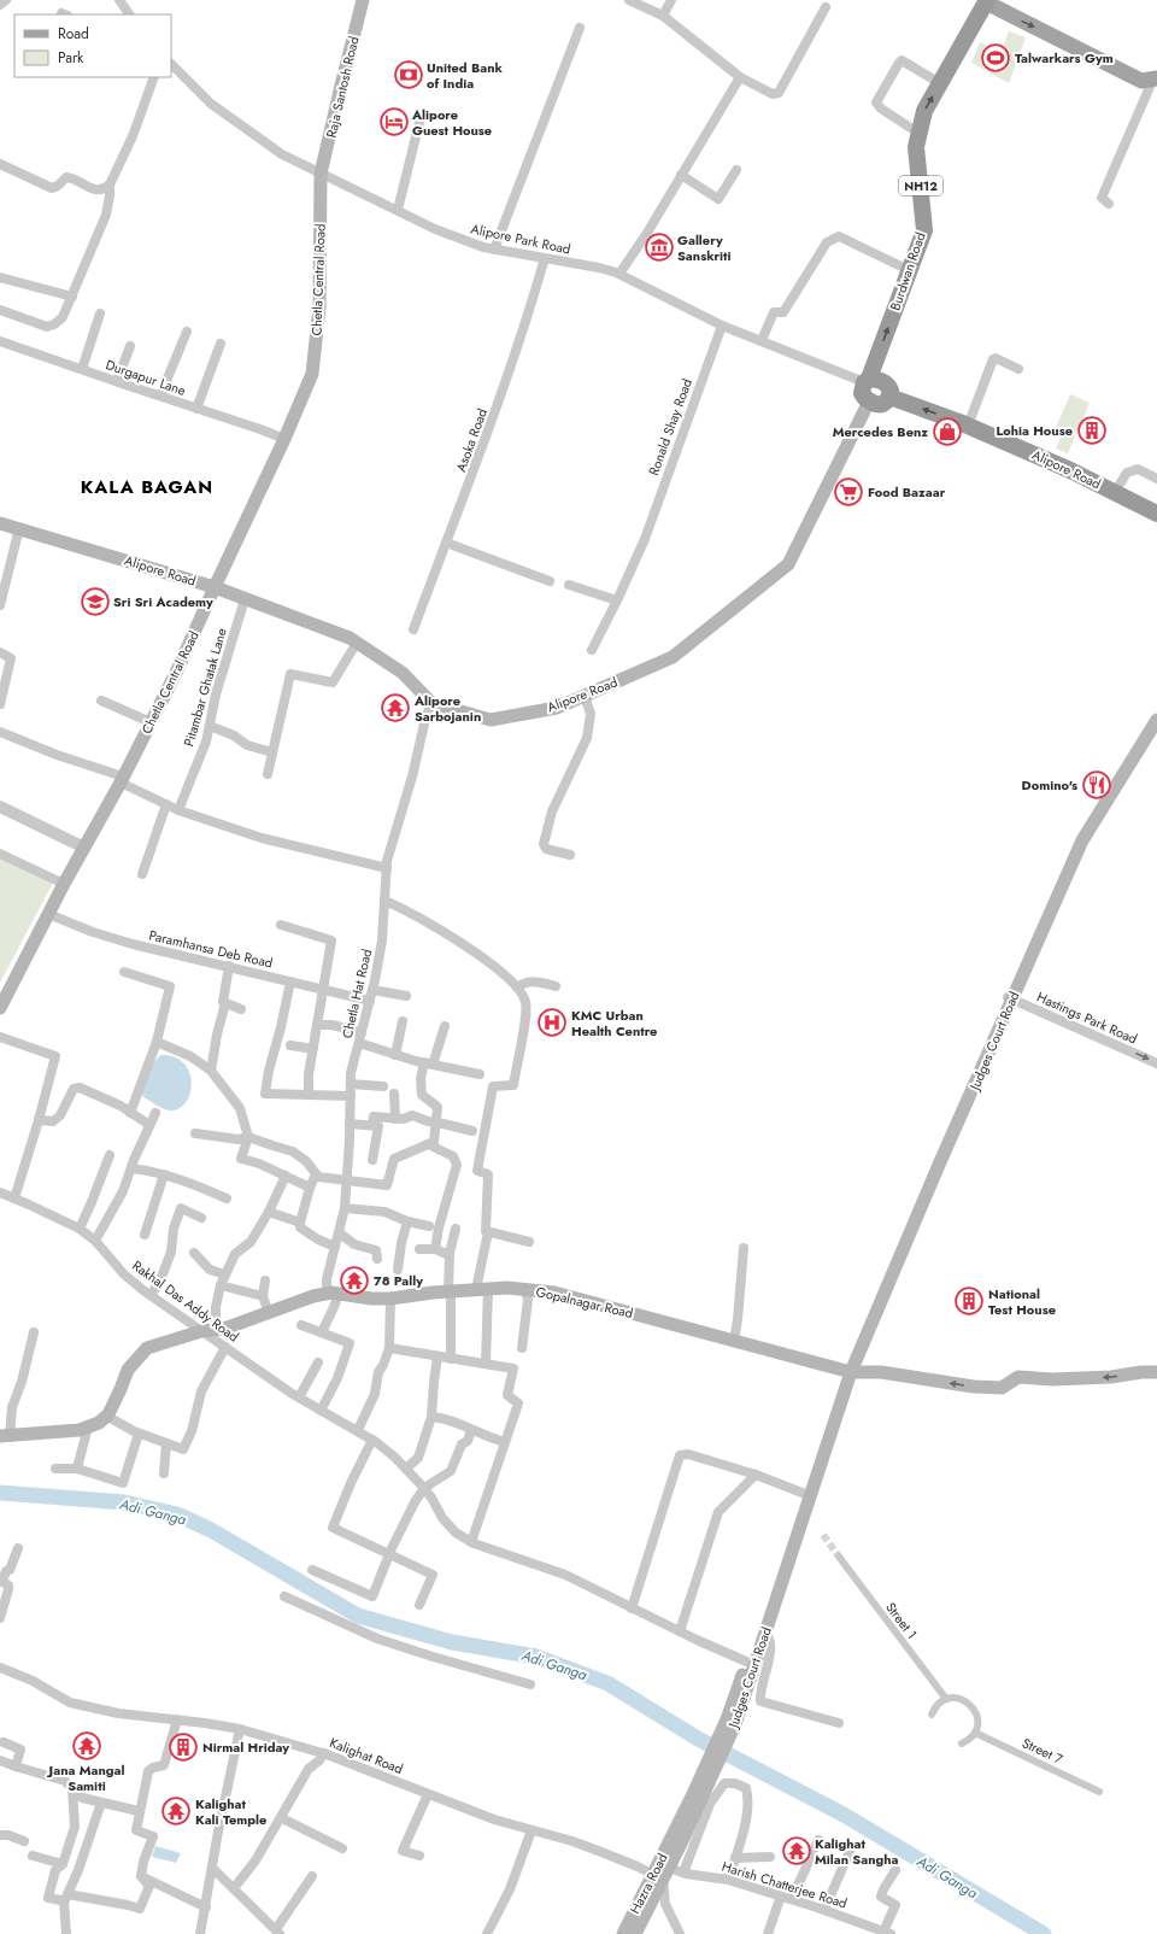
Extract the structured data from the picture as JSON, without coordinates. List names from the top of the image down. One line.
{"streets":{"highway":["NH12","Burdwan Road","Alipore Road"],"main road":["Raja Santosh Road","Chetla Central Road","Judges Court Road","Gopalnagar Road","Hazra Road"],"street":["Alipore Park Road","Durgapur Lane","Ronald Shay Road","Asoka Road","Pitambar Ghatak Lane","Paramhansa Deb Road","Chetla Hat Road","Hastings Park Road","Rakhal Das Addy Road","Street 1","Street 7","Kalighat Road","Harish Chatterjee Road"]},"crossings":[["Raja Santosh Road","Alipore Park Road"],["Raja Santosh Road","Chetla Central Road"],["Alipore Park Road","Burdwan Road"],["Alipore Park Road","Chetla Central Road"],["Alipore Park Road","Ronald Shay Road"],["Alipore Park Road","Asoka Road"],["Alipore Park Road","Alipore Road"],["Burdwan Road","Alipore Road"],["Chetla Central Road","Durgapur Lane"],["Chetla Central Road","Alipore Road"],["Chetla Central Road","Paramhansa Deb Road"],["Alipore Road","Pitambar Ghatak Lane"],["Alipore Road","Chetla Hat Road"],["Paramhansa Deb Road","Chetla Hat Road"],["Chetla Hat Road","Gopalnagar Road"],["Hastings Park Road","Judges Court Road"],["Judges Court Road","Rakhal Das Addy Road"],["Judges Court Road","Gopalnagar Road"],["Judges Court Road","Hazra Road"],["Rakhal Das Addy Road","Gopalnagar Road"],["Kalighat Road","Hazra Road"],["Kalighat Road","Harish Chatterjee Road"],["Hazra Road","Harish Chatterjee Road"]],"one_way":["Burdwan Road","Hastings Park Road"],"districts":["KALA BAGAN"],"water":["Adi Ganga"],"places":{"sports":["Talwarkars Gym"],"bank":["United Bank of India"],"hotel":["Alipore Guest House"],"museum":["Gallery Sanskriti"],"building":["Lohia House","National Test House","Nirmal Hriday"],"shop":["Mercedes Benz"],"supermarket":["Food Bazaar"],"school or university":["Sri Sri Academy"],"temple":["Alipore Sarbojanin","78 Pally","Jana Mangal Samiti","Kalighat Kali Temple","Kalighat Milan Sangha"],"restaurant":["Domino's"],"hospital":["KMC Urban Health Centre"]},"legend":["Road","Park"]}
